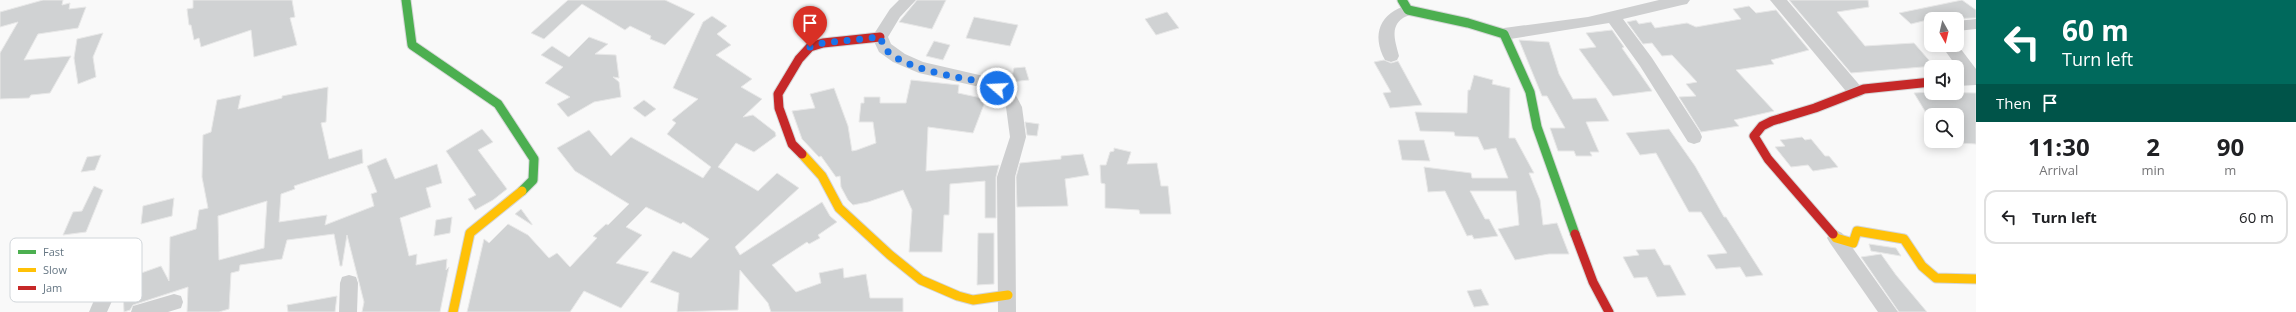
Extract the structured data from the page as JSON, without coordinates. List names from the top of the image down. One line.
{"legend":["Fast","Slow","Jam"],"north":"bottom","page":{"turn":["60 m","Turn left"],"then":"Then","eta":["11:30","Arrival","2","min","90","m"],"list":[{"name":"Turn left","value":"60 m"}]}}
